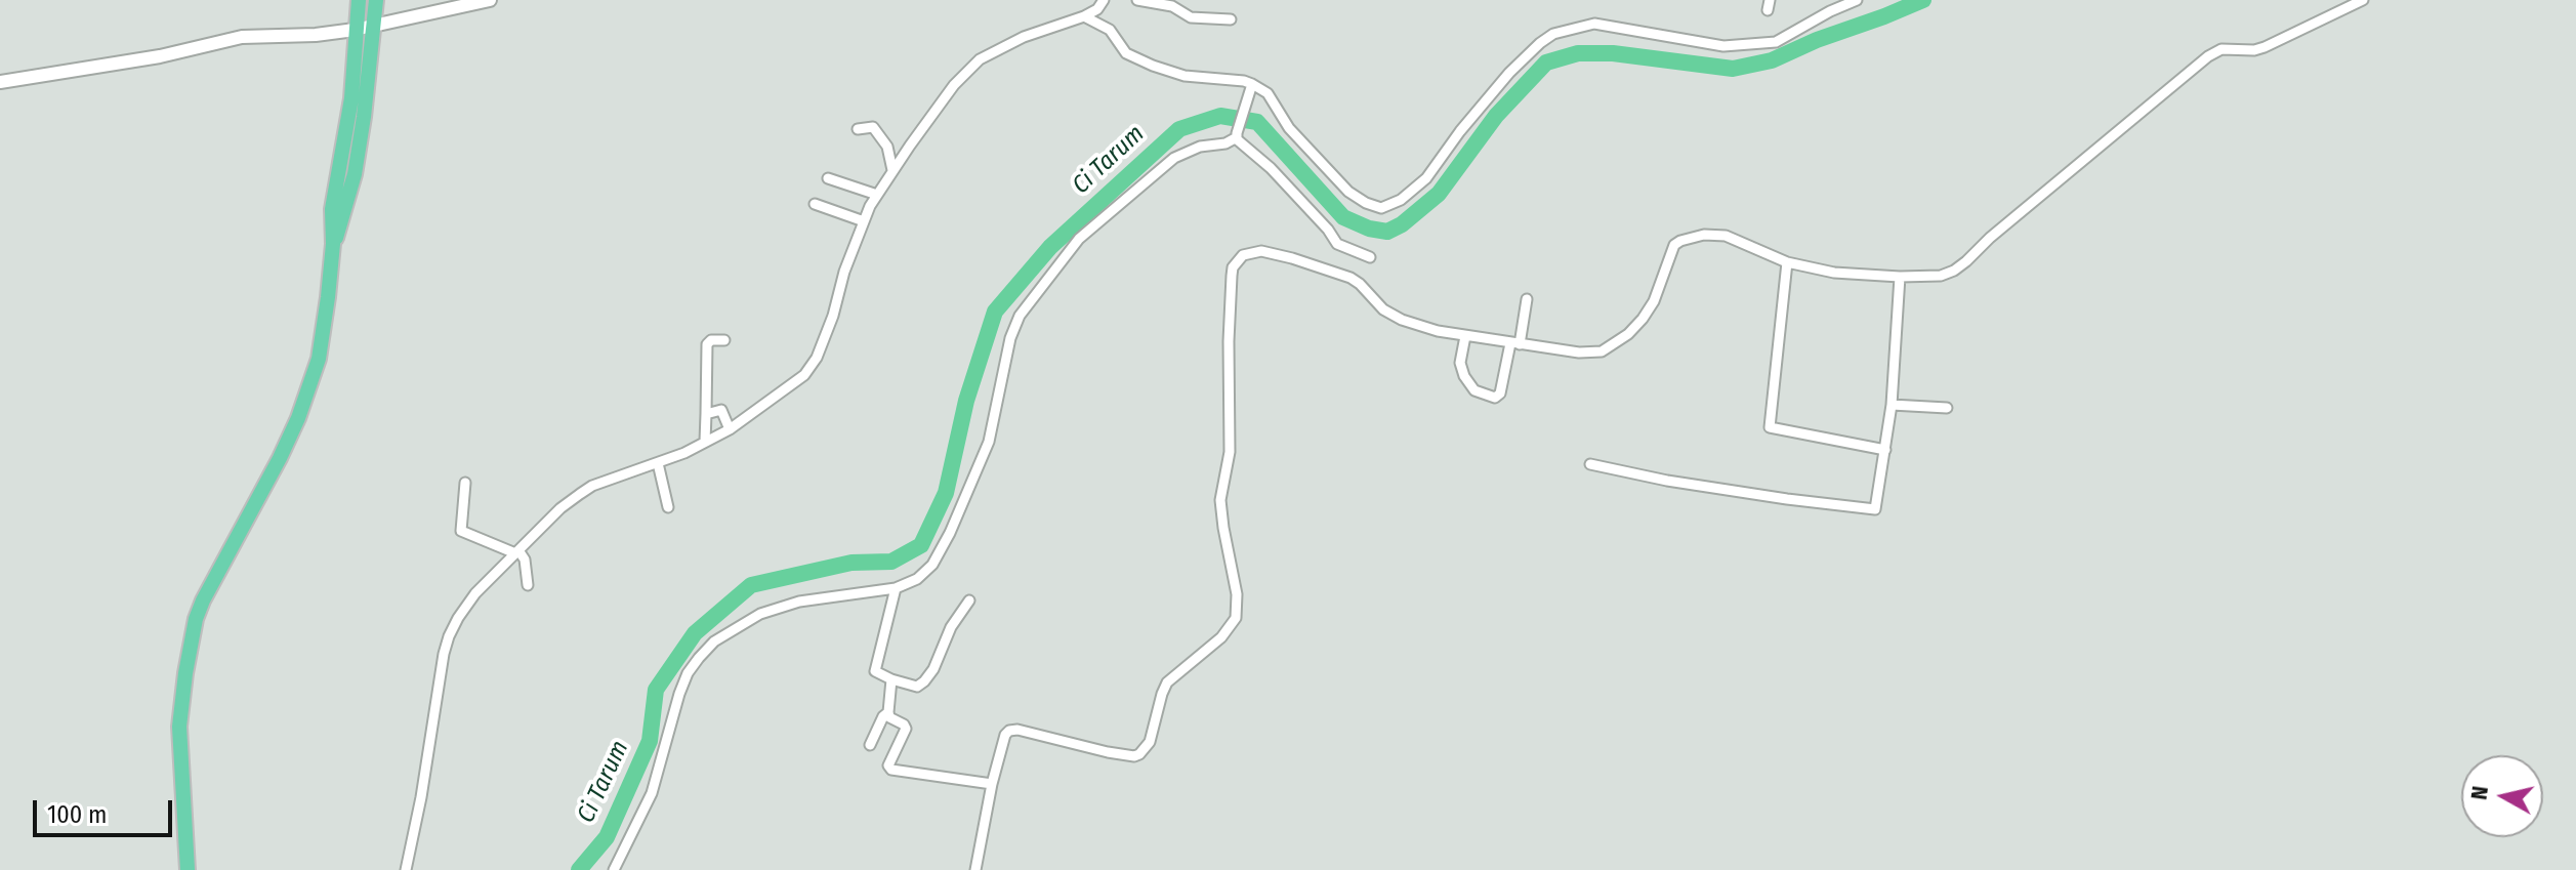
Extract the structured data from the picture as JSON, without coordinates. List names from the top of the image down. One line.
{"water":["Ci Tarum"],"scale_bar":"100 m","north":"left"}
